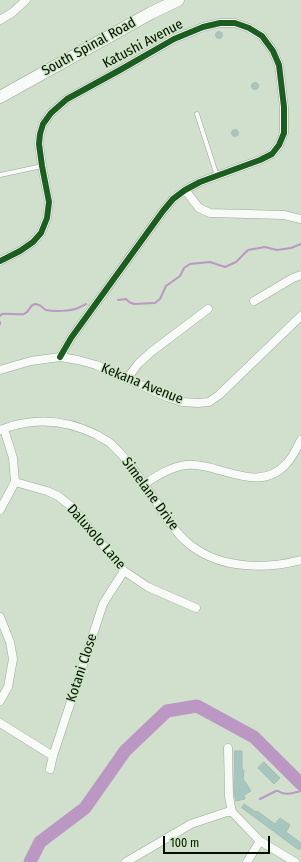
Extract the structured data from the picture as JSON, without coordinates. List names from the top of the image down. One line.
{"streets":{"street":["Katushi Avenue","South Spinal Road","Kekana Avenue","Simelane Drive","Daluxolo Lane","Kotani Close"]},"crossings":[["Katushi Avenue","Kekana Avenue"],["Daluxolo Lane","Kotani Close"]],"scale_bar":"100 m"}
